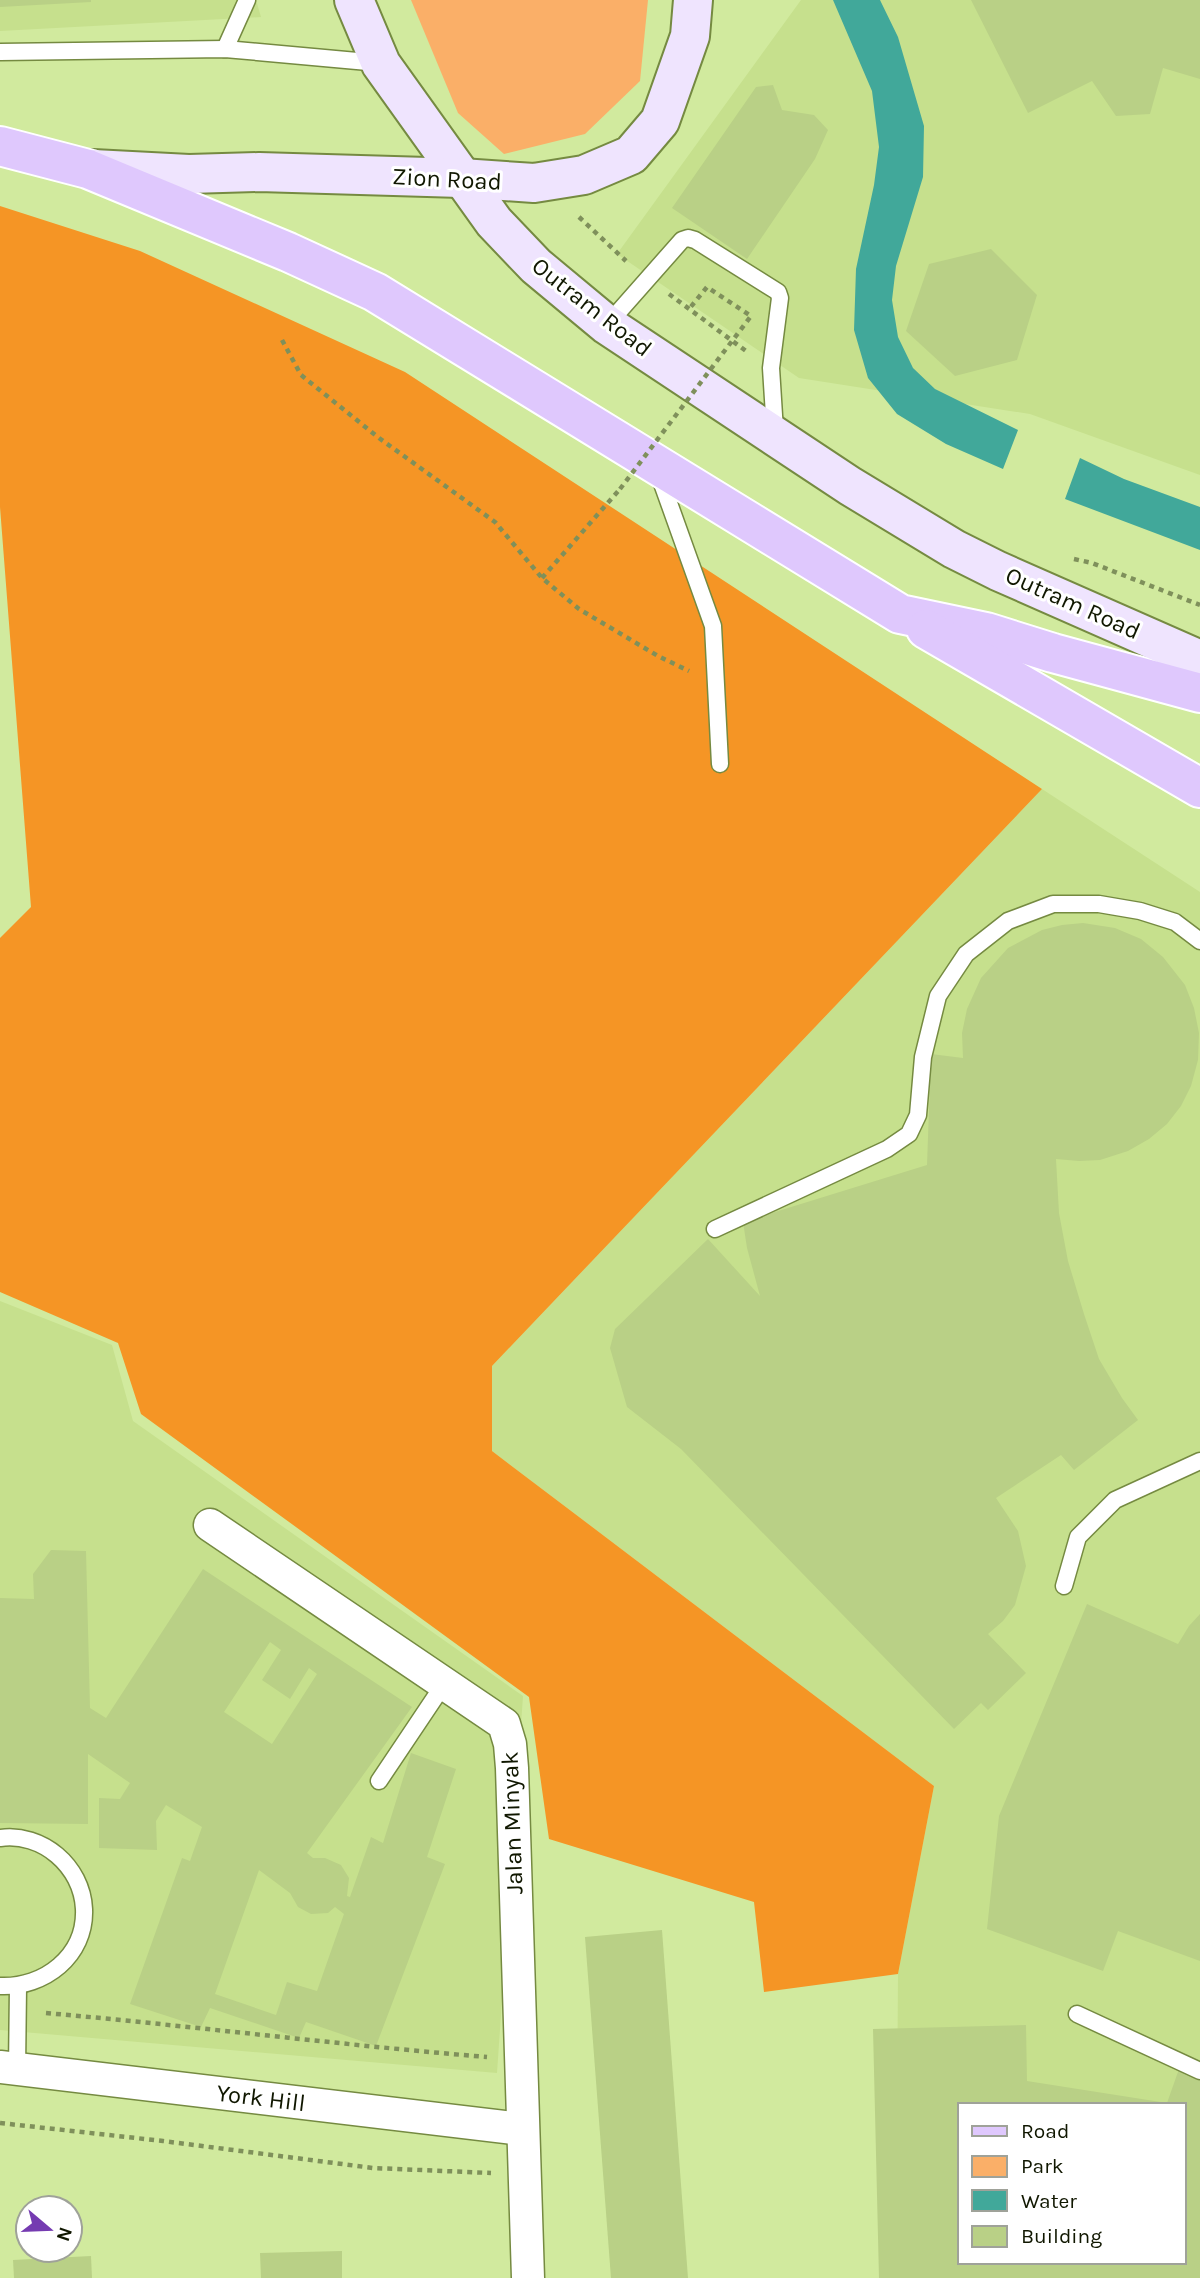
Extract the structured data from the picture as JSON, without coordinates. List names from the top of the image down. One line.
{"streets":{"main road":["Zion Road","Outram Road"],"street":["Jalan Minyak","York Hill"]},"crossings":[["Zion Road","Outram Road"],["Jalan Minyak","York Hill"]],"legend":["Road","Park","Water","Building"],"north":"right"}
